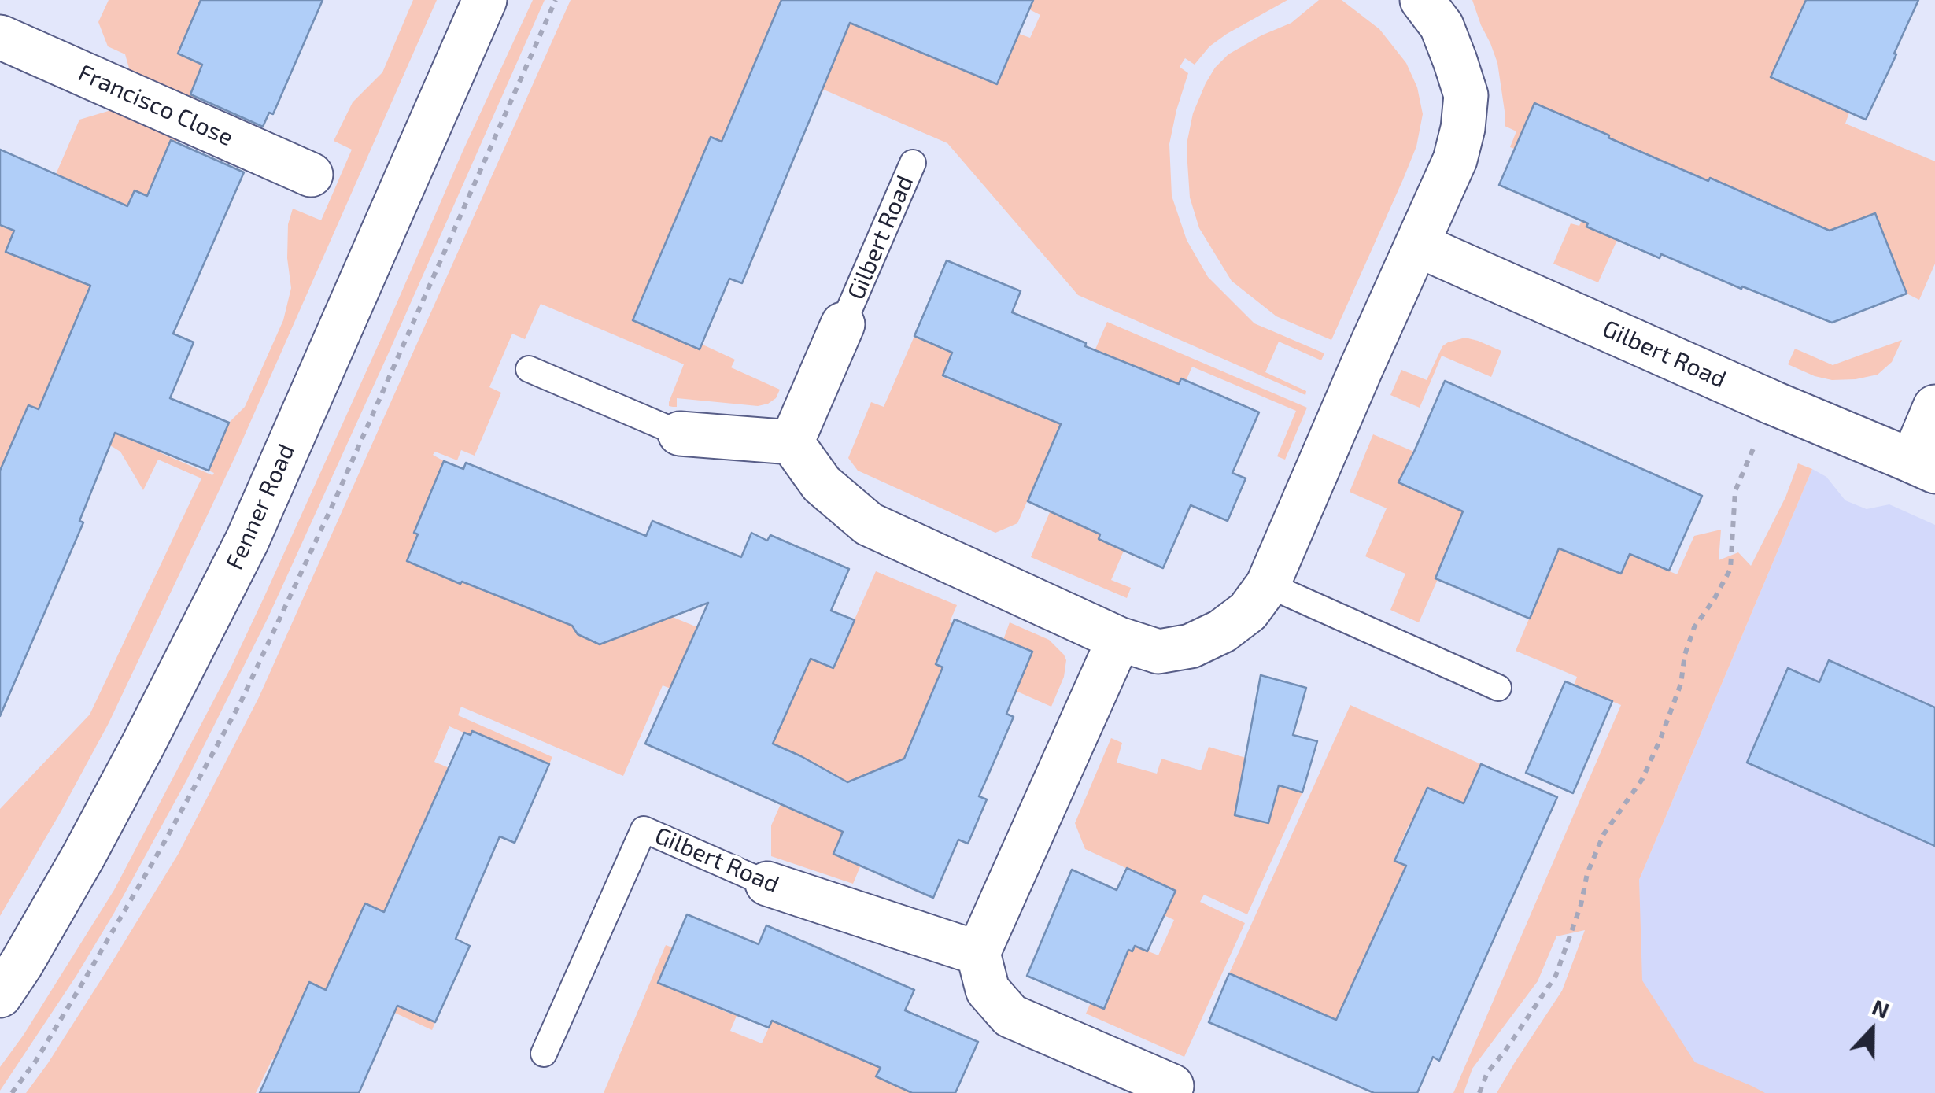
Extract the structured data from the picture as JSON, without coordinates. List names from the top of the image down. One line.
{"streets":{"street":["Francisco Close","Gilbert Road","Fenner Road"]},"north":"top"}
